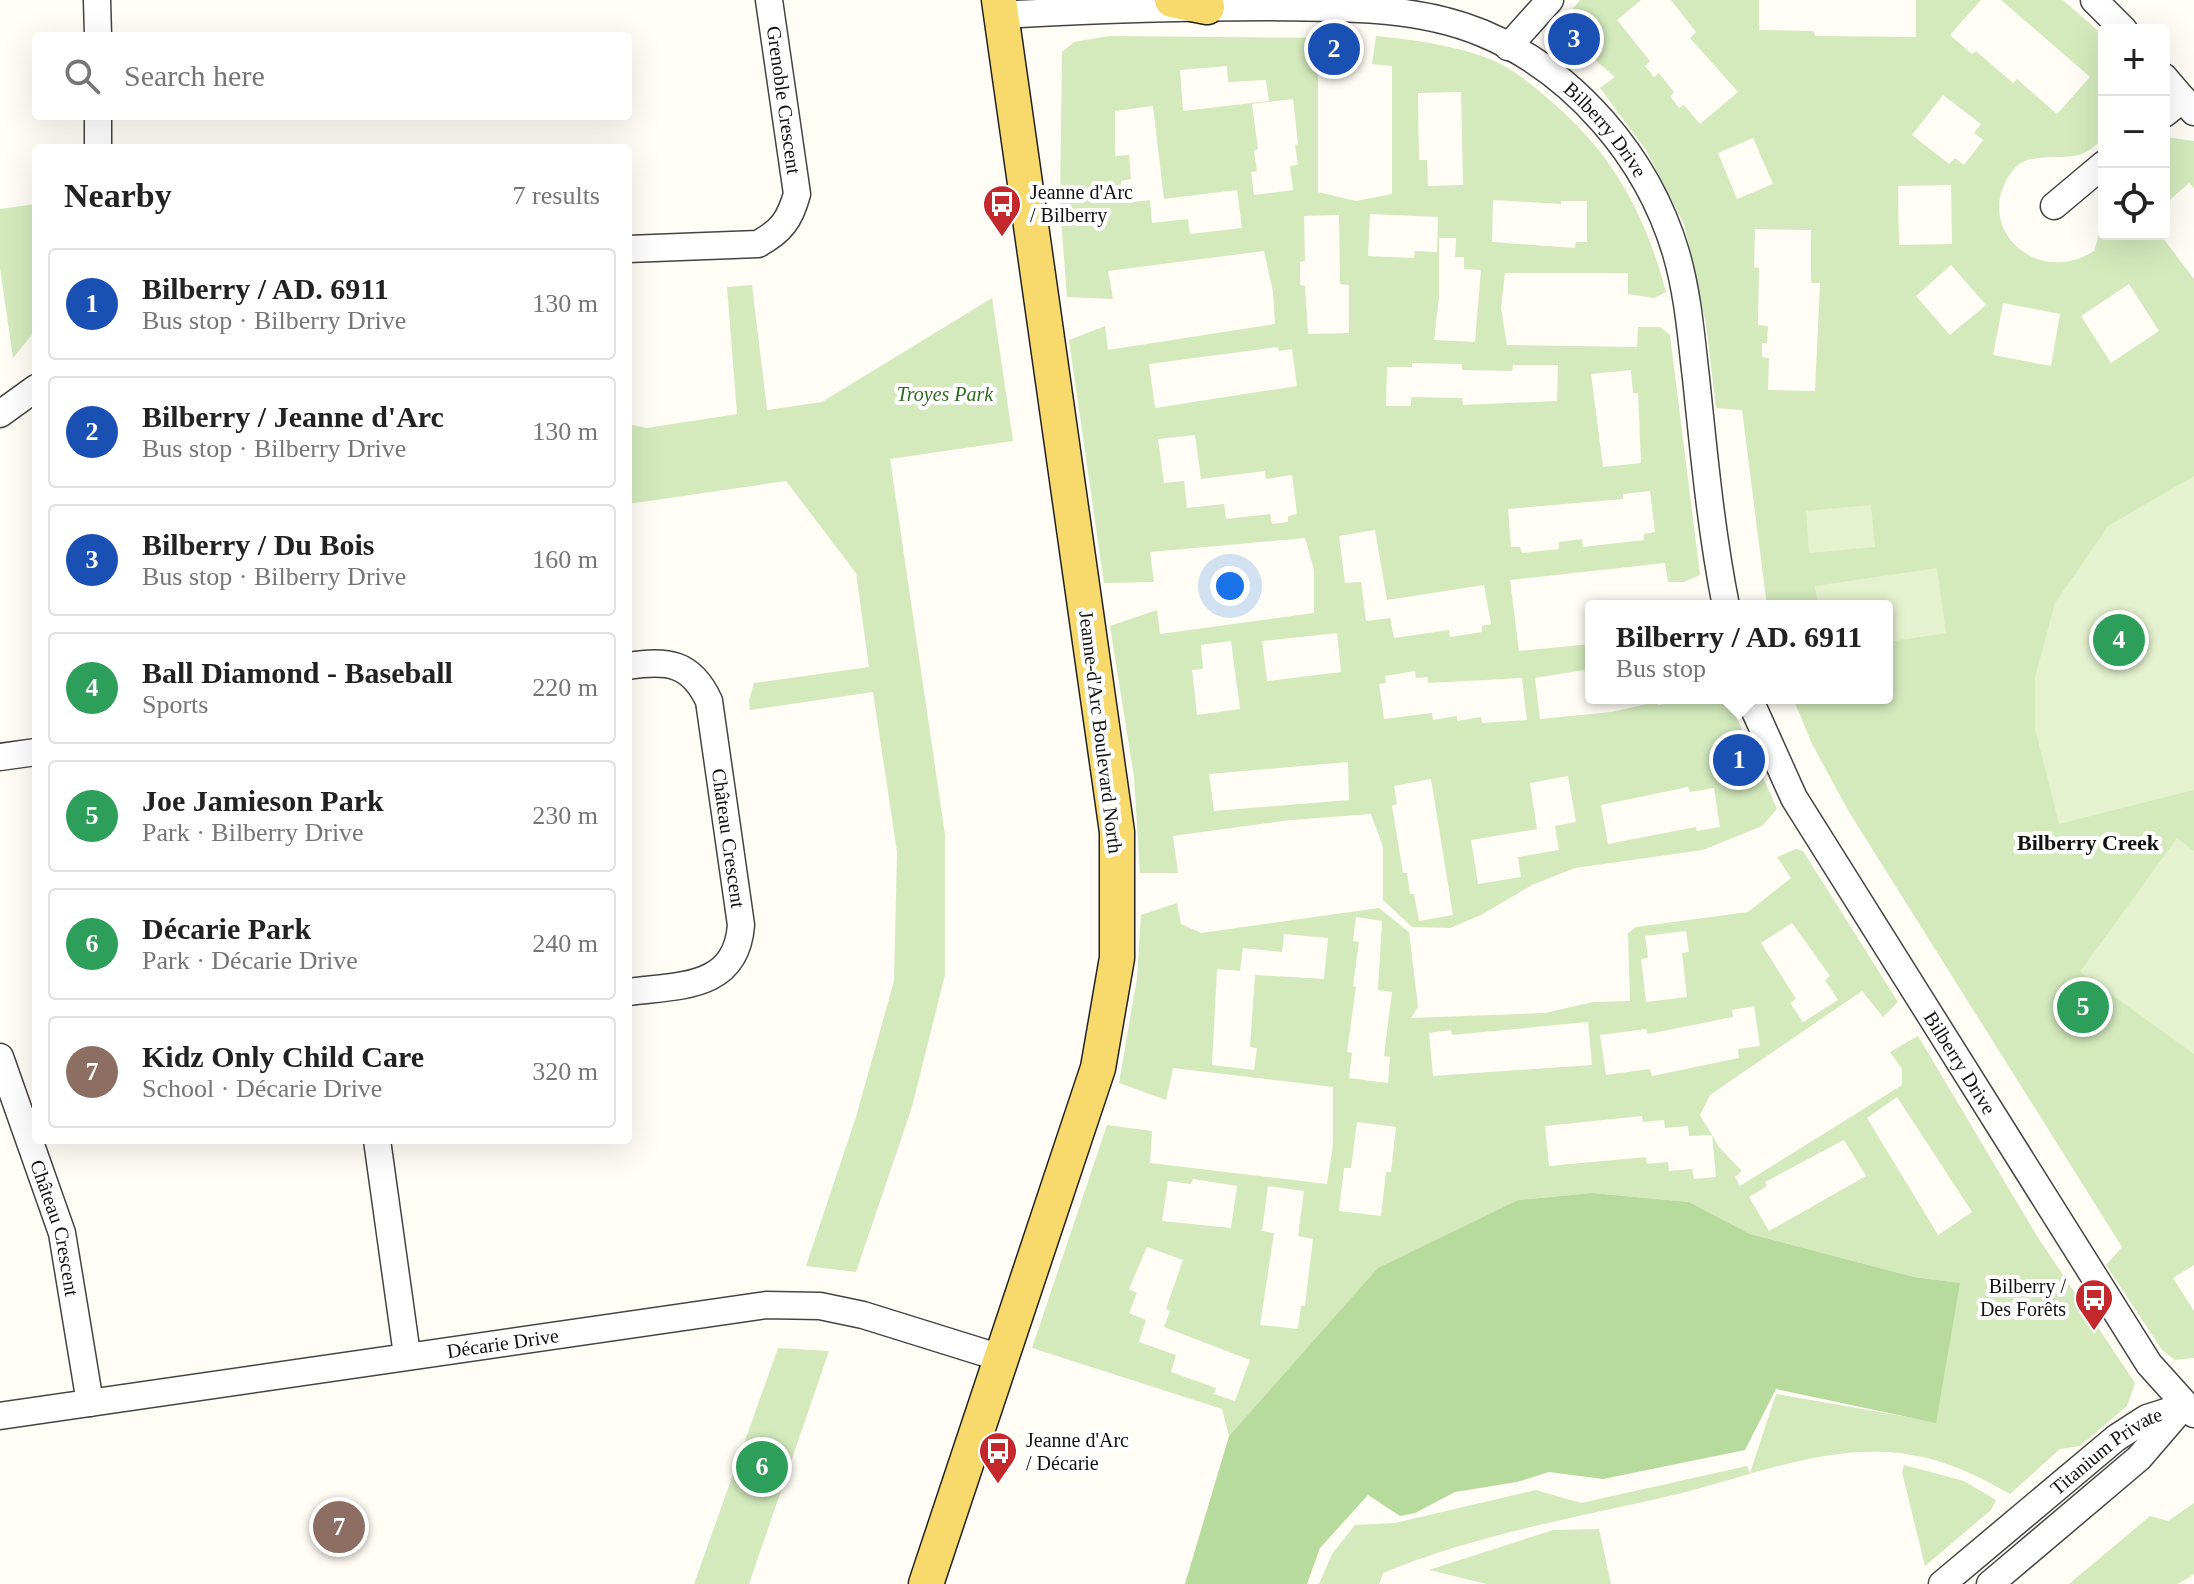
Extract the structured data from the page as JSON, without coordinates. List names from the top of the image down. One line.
{"streets":{"main road":["Jeanne-d'Arc Boulevard North"],"street":["Grenoble Crescent","Bilberry Drive","Château Crescent","Décarie Drive","Titanium Private"]},"crossings":[["Bilberry Drive","Jeanne-d'Arc Boulevard North"],["Bilberry Drive","Titanium Private"],["Jeanne-d'Arc Boulevard North","Décarie Drive"],["Château Crescent","Décarie Drive"]],"districts":["Bilberry Creek"],"parks":["Troyes Park"],"places":{"bus stop":["Jeanne d'Arc / Bilberry","Bilberry / Des Forêts","Jeanne d'Arc / Décarie"]},"page":{"pins":["3","2","4","1","5","6","7"],"map_buttons":["+","−"],"search":"Search here","heading":["Nearby","7 results"],"list":[{"mark":"1","name":"Bilberry / AD. 6911","note":"Bus stop · Bilberry Drive","value":"130 m"},{"mark":"2","name":"Bilberry / Jeanne d'Arc","note":"Bus stop · Bilberry Drive","value":"130 m"},{"mark":"3","name":"Bilberry / Du Bois","note":"Bus stop · Bilberry Drive","value":"160 m"},{"mark":"4","name":"Ball Diamond - Baseball","note":"Sports","value":"220 m"},{"mark":"5","name":"Joe Jamieson Park","note":"Park · Bilberry Drive","value":"230 m"},{"mark":"6","name":"Décarie Park","note":"Park · Décarie Drive","value":"240 m"},{"mark":"7","name":"Kidz Only Child Care","note":"School · Décarie Drive","value":"320 m"}],"popup":["Bilberry / AD. 6911","Bus stop"]}}
